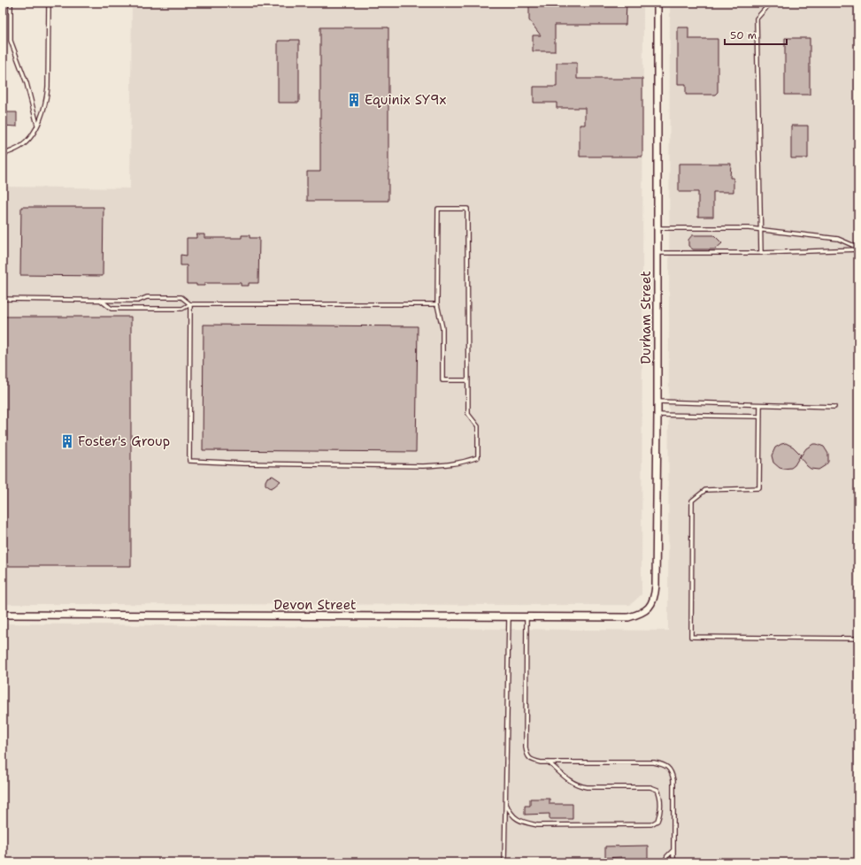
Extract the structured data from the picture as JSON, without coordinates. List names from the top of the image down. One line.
{"streets":{"street":["Durham Street","Devon Street"]},"crossings":[["Durham Street","Devon Street"]],"places":{"building":["Equinix SY9x","Foster's Group"]},"scale_bar":"50 m"}
